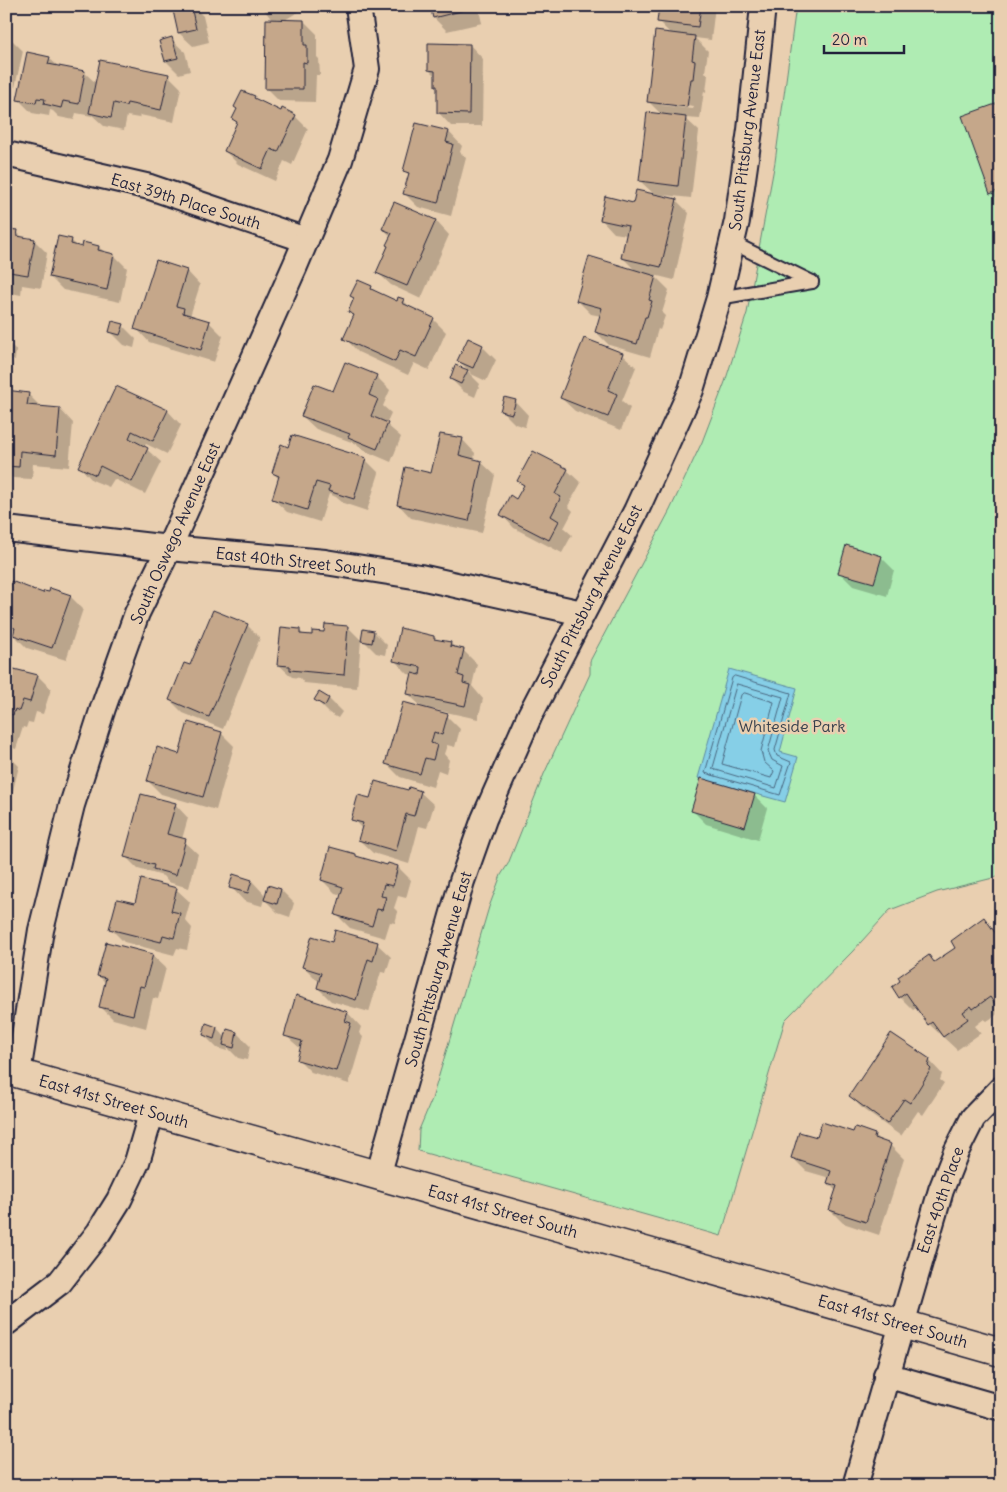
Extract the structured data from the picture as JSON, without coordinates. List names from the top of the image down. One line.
{"streets":{"main road":["East 41st Street South"],"street":["South Pittsburg Avenue East","East 39th Place South","South Oswego Avenue East","East 40th Street South","East 40th Place"]},"crossings":[["South Pittsburg Avenue East","East 40th Street South"],["South Pittsburg Avenue East","East 41st Street South"],["East 39th Place South","South Oswego Avenue East"],["South Oswego Avenue East","East 40th Street South"],["South Oswego Avenue East","East 41st Street South"],["East 41st Street South","East 40th Place"]],"parks":["Whiteside Park"],"scale_bar":"20 m"}
